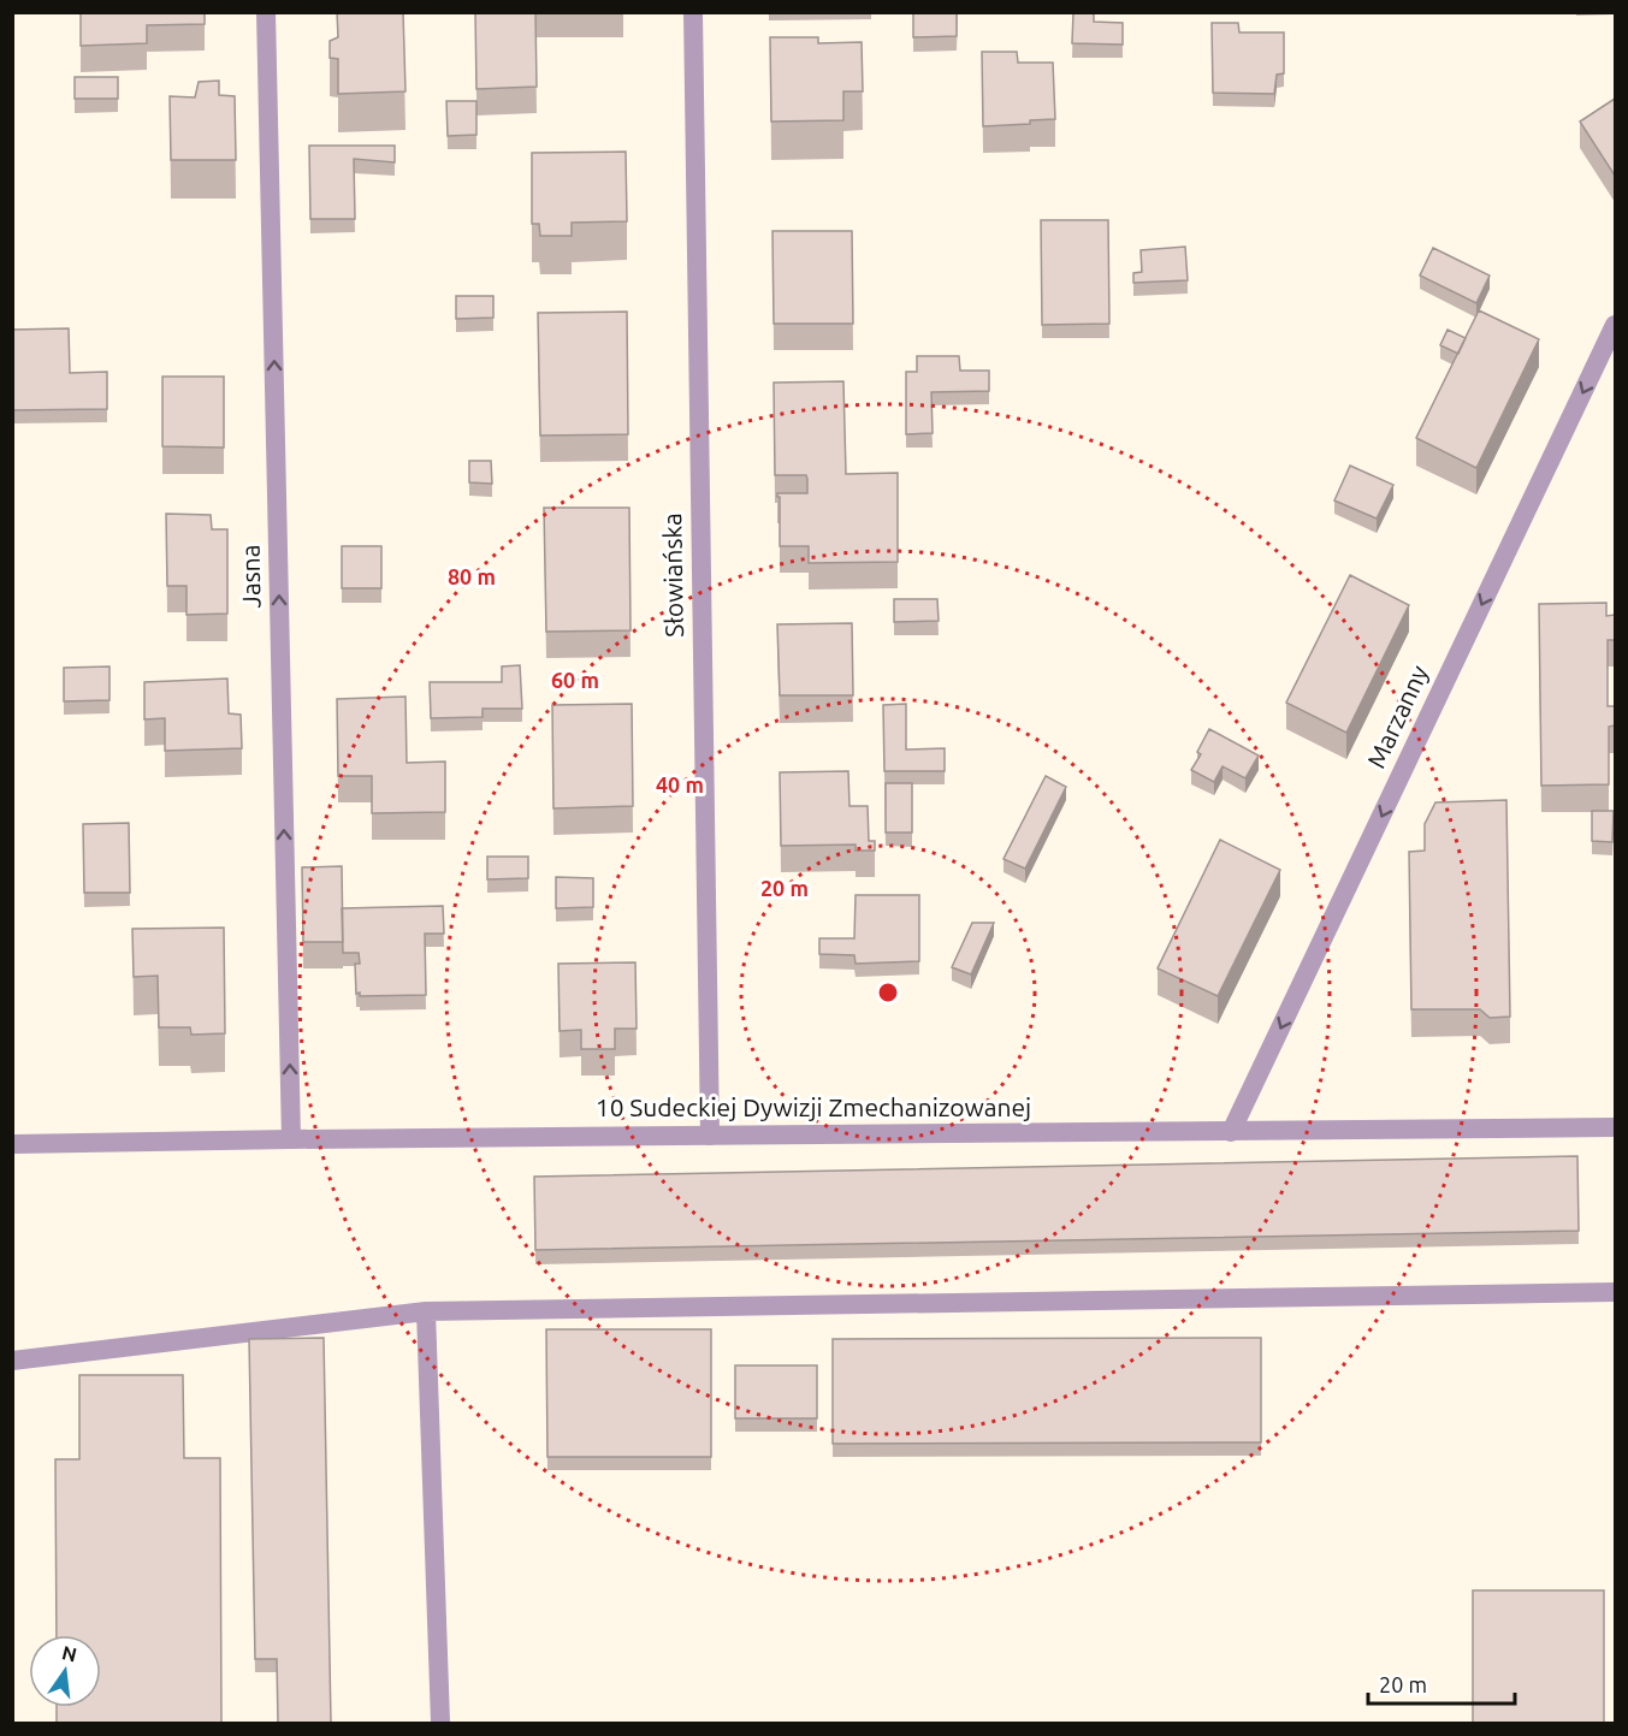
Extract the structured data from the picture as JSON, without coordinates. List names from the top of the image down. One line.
{"streets":{"street":["Słowiańska","Jasna","Marzanny","10 Sudeckiej Dywizji Zmechanizowanej"]},"crossings":[["Słowiańska","10 Sudeckiej Dywizji Zmechanizowanej"],["Jasna","10 Sudeckiej Dywizji Zmechanizowanej"],["Marzanny","10 Sudeckiej Dywizji Zmechanizowanej"]],"one_way":["Jasna","Marzanny"],"scale_bar":"20 m","north":"top","rings":["80 m","60 m","40 m","20 m"]}
